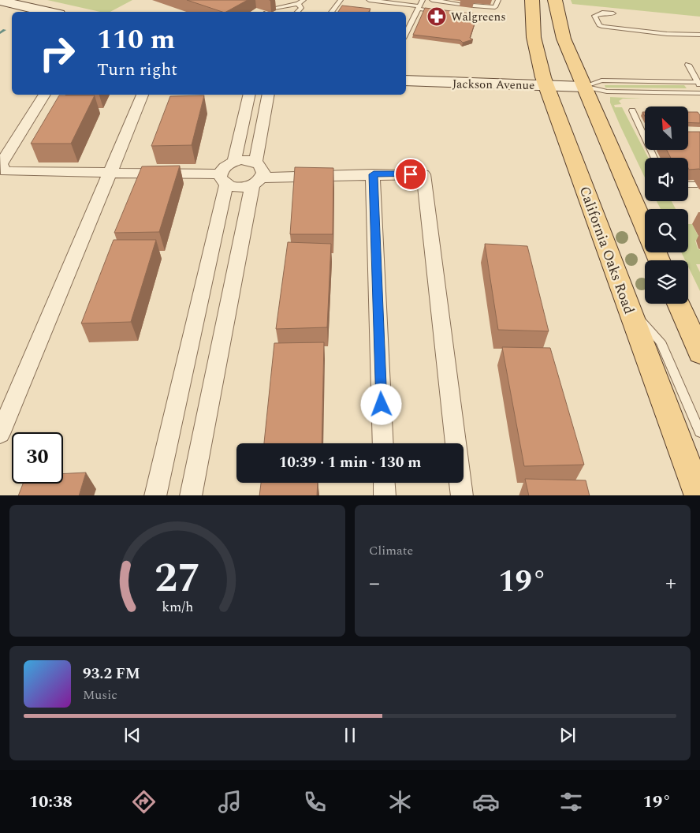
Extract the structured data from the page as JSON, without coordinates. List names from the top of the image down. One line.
{"streets":{"main road":["Jackson Avenue","California Oaks Road"]},"crossings":[["Jackson Avenue","California Oaks Road"]],"places":{"pharmacy":["Walgreens"]},"north":"top left","page":{"turn":["110 m","Turn right"],"limit":"30","trip":"10:39 · 1 min · 130 m","tile":"Climate","heat":["−","19°","+"],"song":["93.2 FM","Music"],"tabs":["10:38","19°"],"gauge":["27","km/h"]}}
